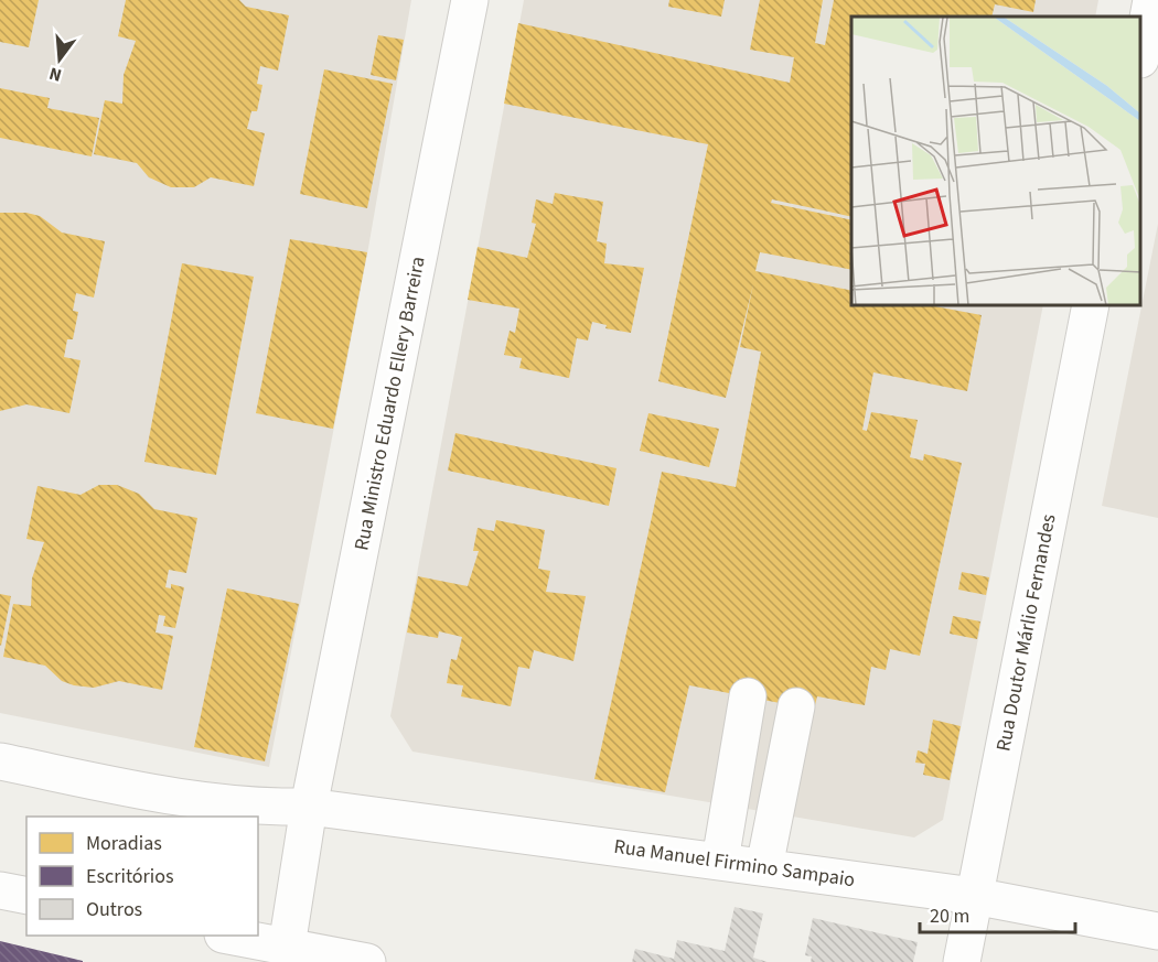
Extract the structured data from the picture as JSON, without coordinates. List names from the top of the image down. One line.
{"streets":{"street":["Rua Ministro Eduardo Ellery Barreira","Rua Doutor Márlio Fernandes","Rua Manuel Firmino Sampaio"]},"crossings":[["Rua Ministro Eduardo Ellery Barreira","Rua Manuel Firmino Sampaio"],["Rua Doutor Márlio Fernandes","Rua Manuel Firmino Sampaio"]],"legend":["Moradias","Escritórios","Outros"],"scale_bar":"20 m","north":"bottom"}
